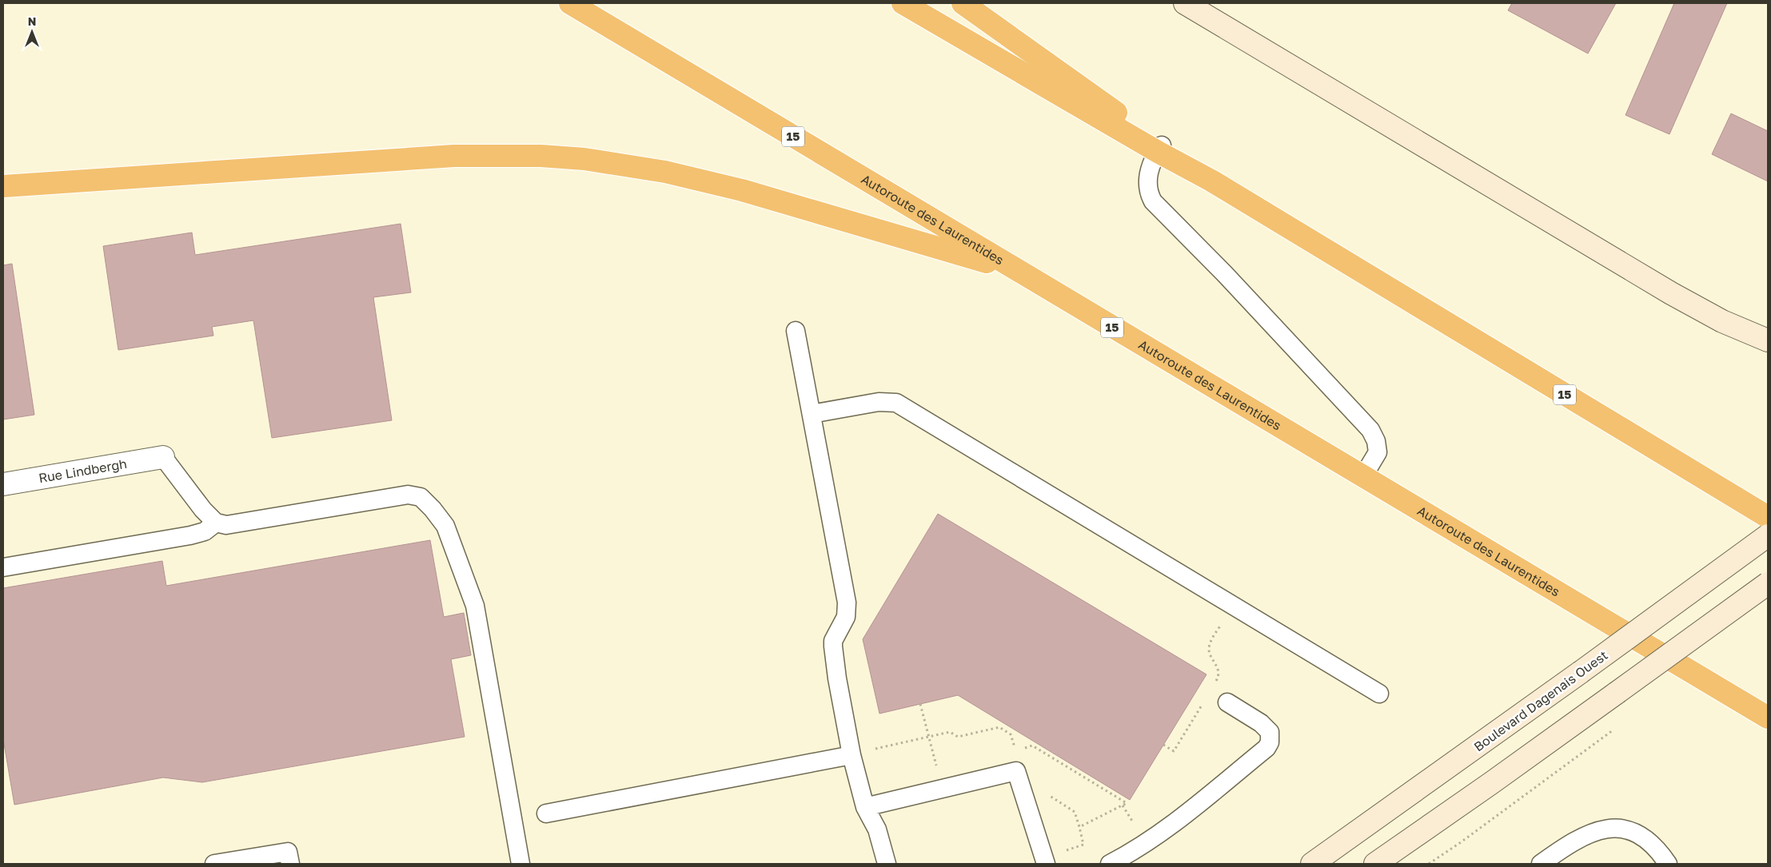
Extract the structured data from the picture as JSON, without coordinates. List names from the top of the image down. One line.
{"streets":{"highway":["15","Autoroute des Laurentides"],"main road":["Boulevard Dagenais Ouest"],"street":["Rue Lindbergh"]},"north":"top"}
